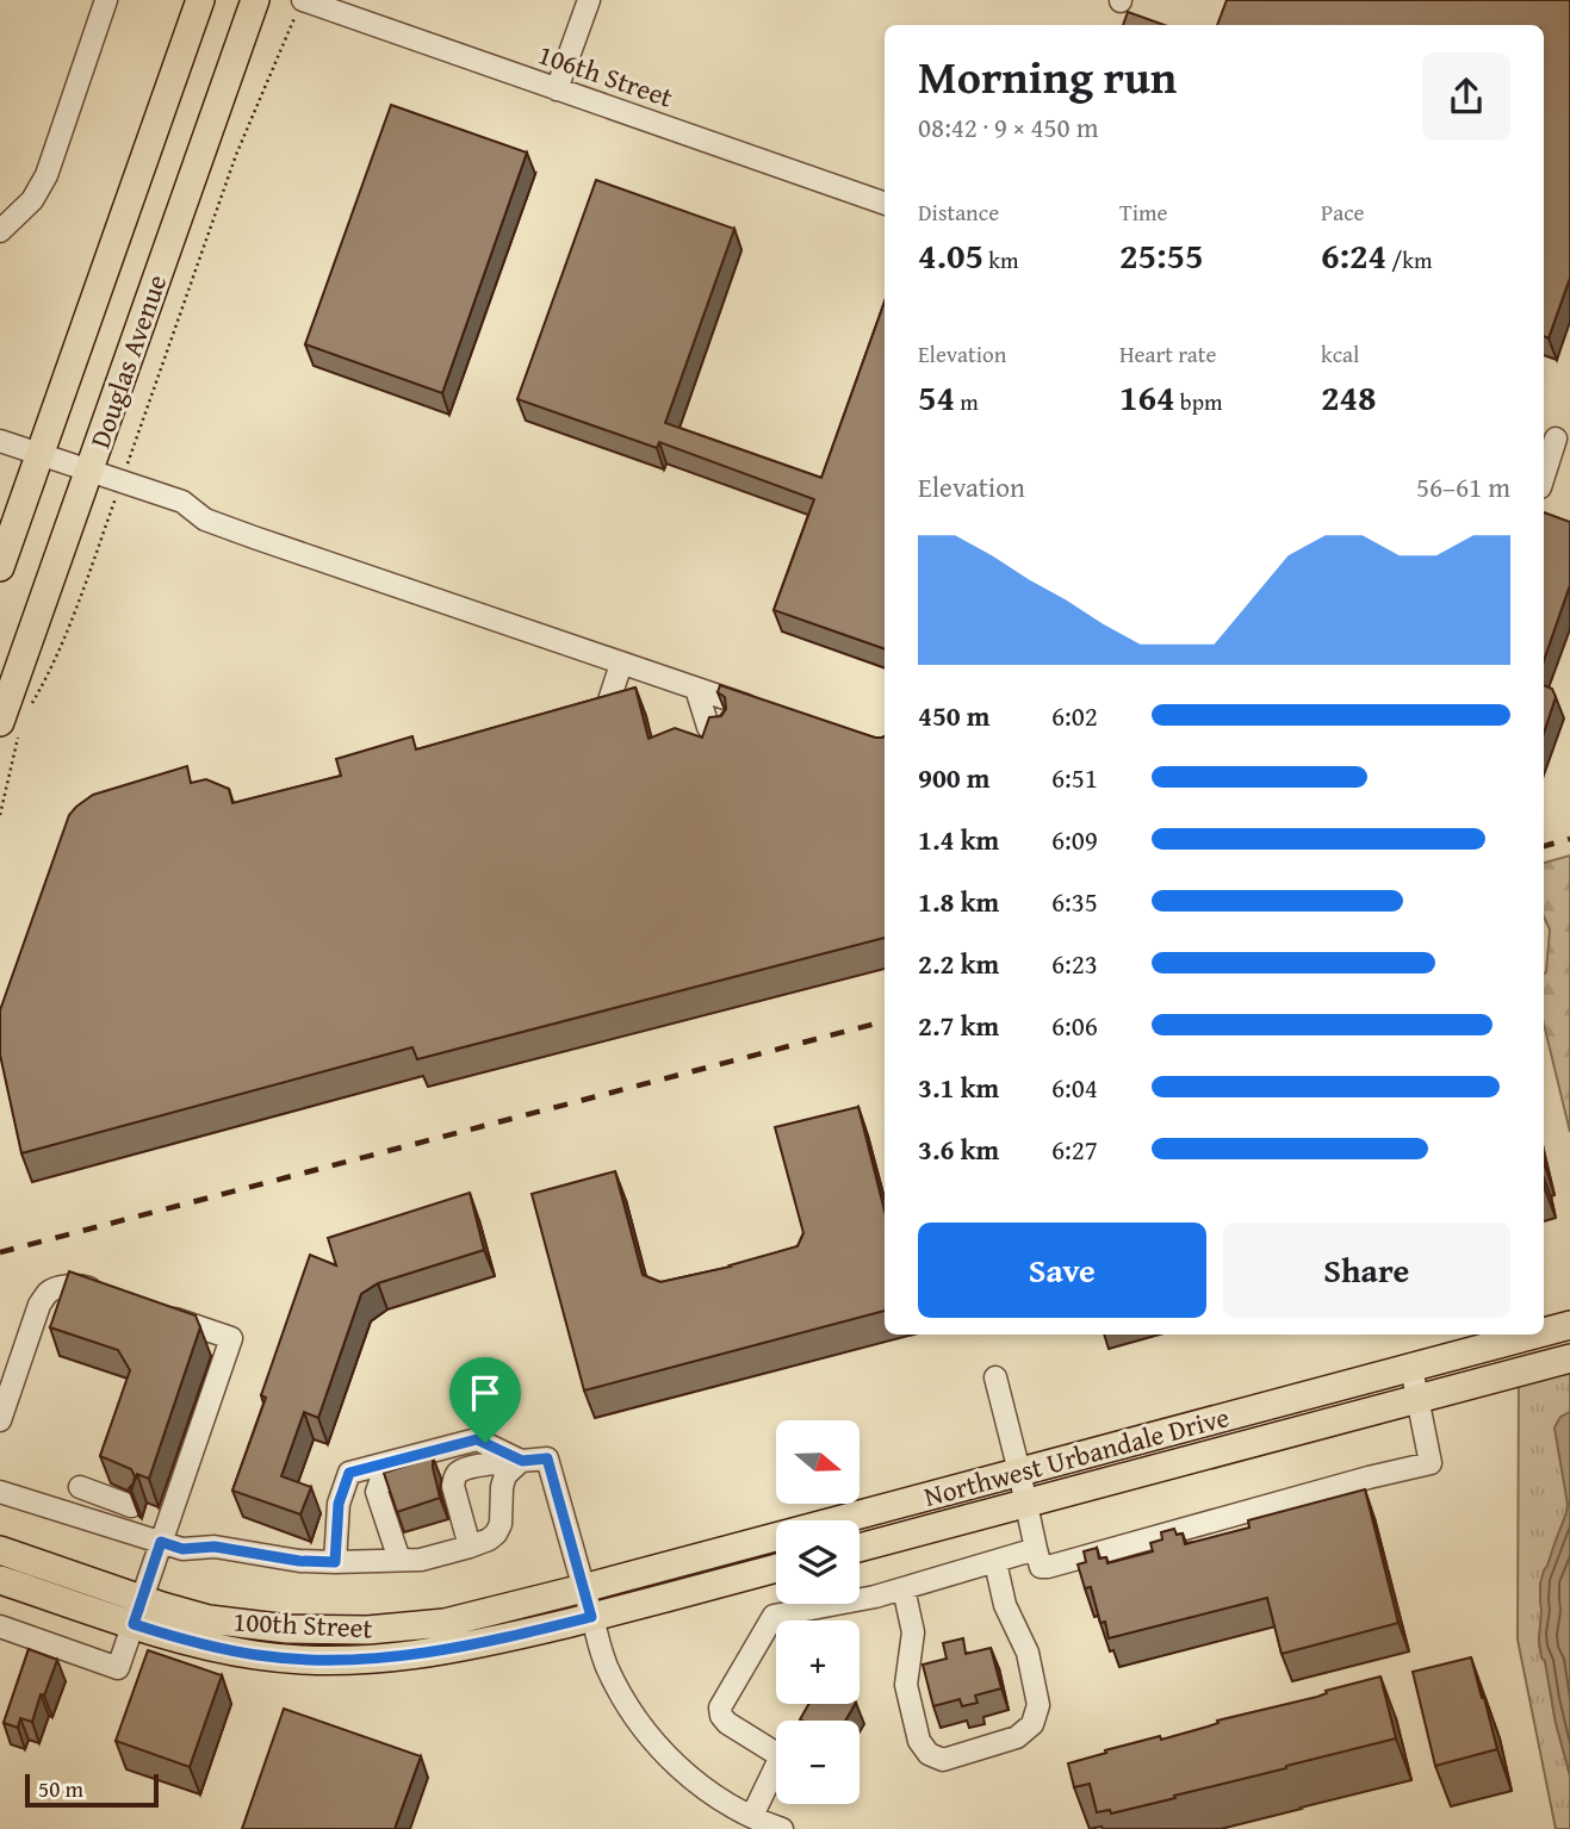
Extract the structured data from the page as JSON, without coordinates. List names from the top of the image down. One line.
{"streets":{"main road":["Douglas Avenue","Northwest Urbandale Drive","100th Street"],"street":["106th Street"]},"crossings":[["Northwest Urbandale Drive","100th Street"]],"scale_bar":"50 m","north":"right","page":{"heading":["Morning run","08:42 · 9 × 450 m"],"stats":[["Distance","4.05 km"],["Time","25:55"],["Pace","6:24 /km"],["Elevation","54 m"],["Heart rate","164 bpm"],["kcal","248"]],"chart":["Elevation","56–61 m"],"list":[{"name":"450 m","note":"6:02"},{"name":"900 m","note":"6:51"},{"name":"1.4 km","note":"6:09"},{"name":"1.8 km","note":"6:35"},{"name":"2.2 km","note":"6:23"},{"name":"2.7 km","note":"6:06"},{"name":"3.1 km","note":"6:04"},{"name":"3.6 km","note":"6:27"}],"buttons":["Save","Share"],"map_buttons":["+","−"],"scale":"50 m"}}
